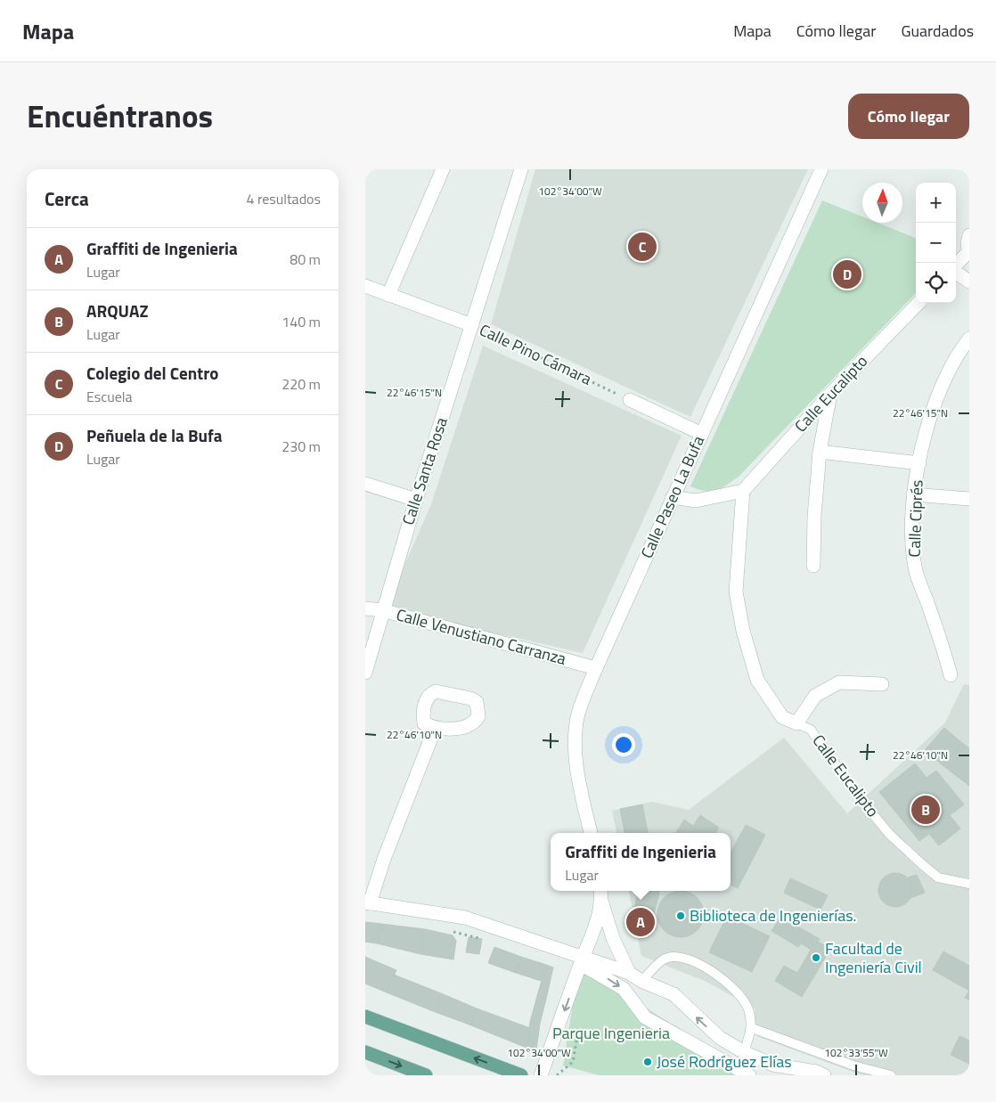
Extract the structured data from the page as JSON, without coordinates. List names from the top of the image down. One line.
{"streets":{"street":["Calle Pino Cámara","Calle Eucalipto","Calle Santa Rosa","Calle Paseo La Bufa","Calle Ciprés","Calle Venustiano Carranza"]},"crossings":[["Calle Pino Cámara","Calle Santa Rosa"],["Calle Santa Rosa","Calle Venustiano Carranza"],["Calle Paseo La Bufa","Calle Venustiano Carranza"]],"parks":["Parque Ingenieria"],"places":["Biblioteca de Ingenierías.","Facultad de Ingeniería Civil","José Rodríguez Elías"],"north":"top","page":{"header":"Mapa","nav":["Mapa","Cómo llegar","Guardados"],"title":"Encuéntranos","buttons":"Cómo llegar","heading":["Cerca","4 resultados"],"map_buttons":["+","−"],"list":[{"mark":"A","name":"Graffiti de Ingenieria","note":"Lugar","value":"80 m"},{"mark":"B","name":"ARQUAZ","note":"Lugar","value":"140 m"},{"mark":"C","name":"Colegio del Centro","note":"Escuela","value":"220 m"},{"mark":"D","name":"Peñuela de la Bufa","note":"Lugar","value":"230 m"}],"pins":["C","D","B","A"],"popup":["Graffiti de Ingenieria","Lugar"]},"coordinates":["102°34'00\"W","22°46'15\"N","22°46'10\"N","102°33'55\"W"]}
